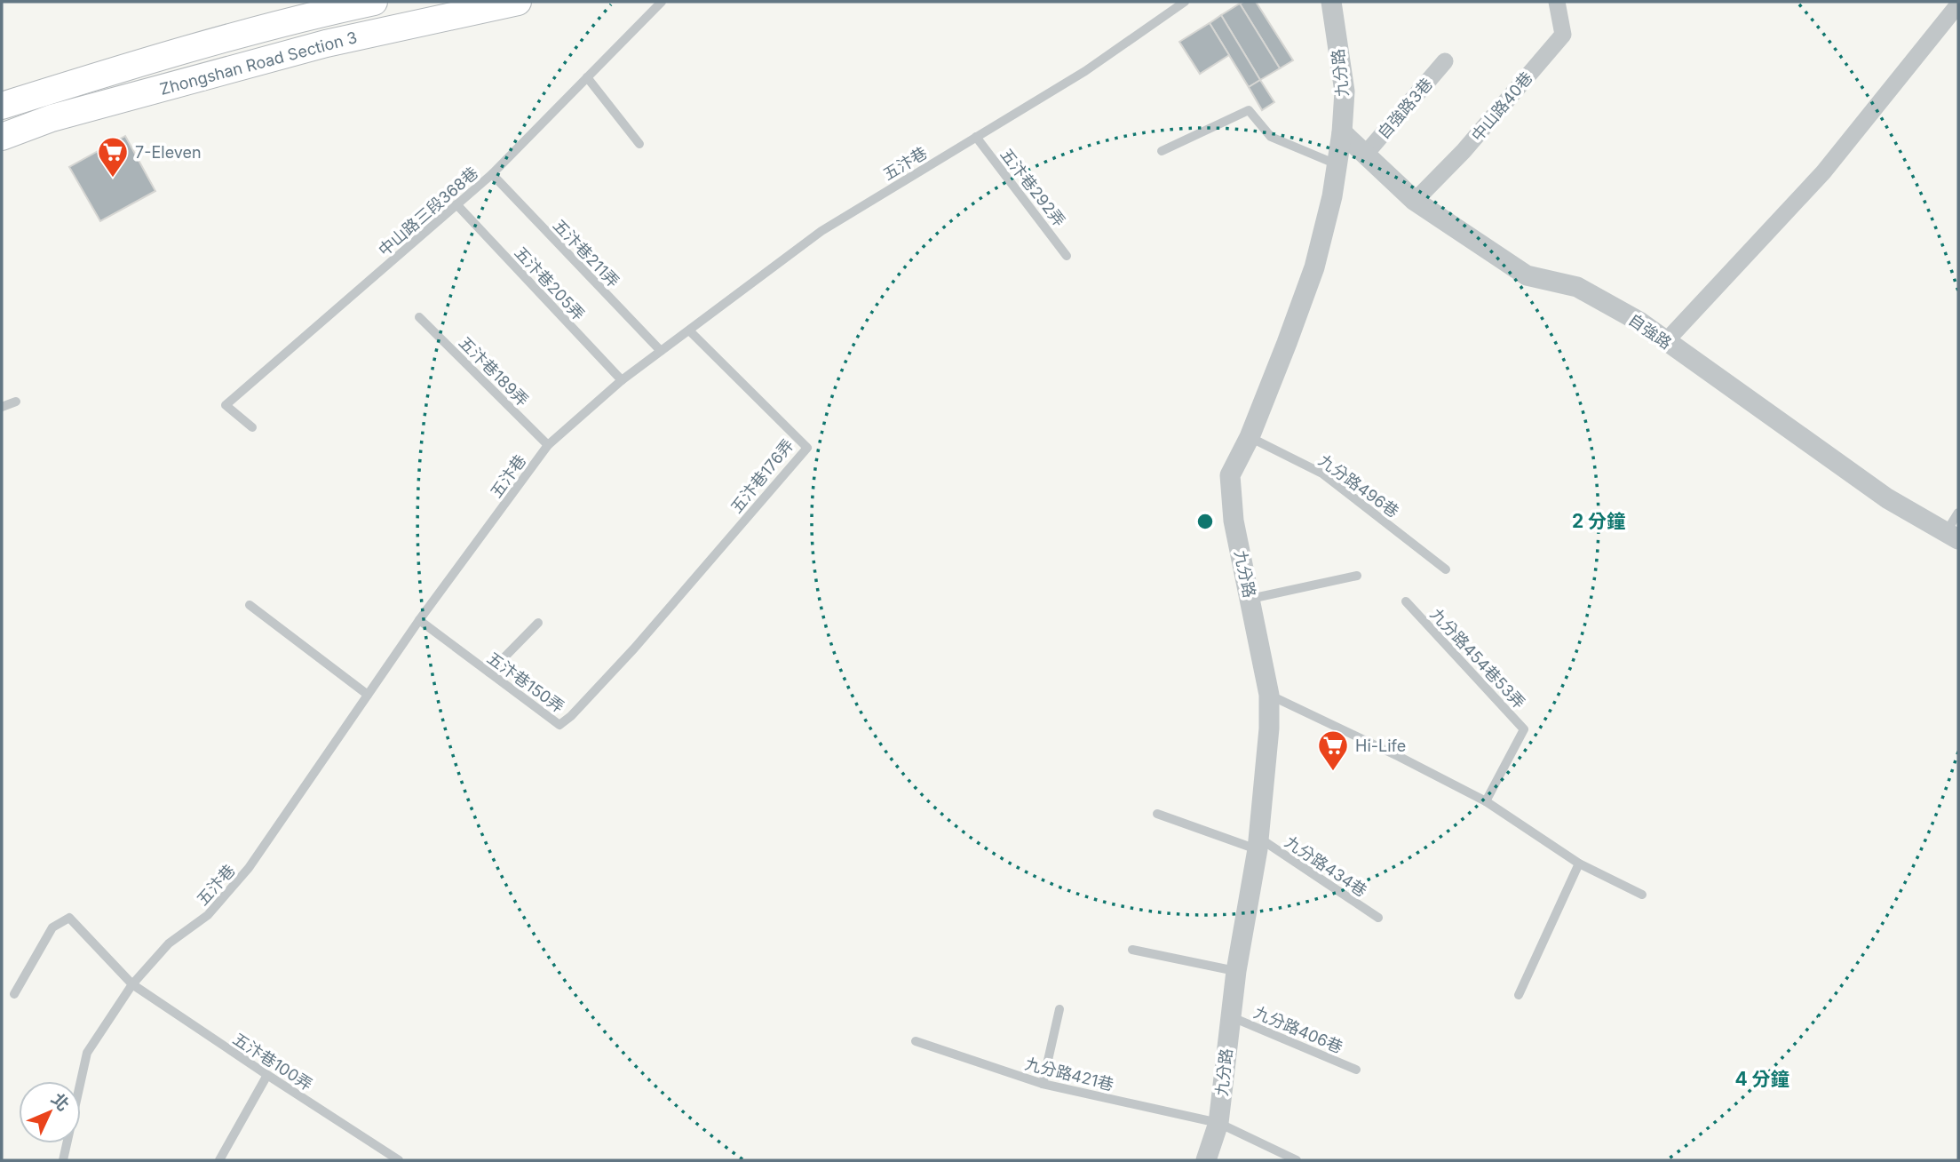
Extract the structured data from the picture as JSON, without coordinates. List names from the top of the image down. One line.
{"streets":{"main road":["Zhongshan Road Section 3"],"street":["九分路","中山路40巷","自強路3巷","自強路"],"lane":["五汴巷","五汴巷292弄","中山路三段368巷","五汴巷211弄","五汴巷205弄","五汴巷189弄","五汴巷176弄","九分路496巷","九分路454巷53弄","五汴巷150弄","九分路434巷","九分路406巷","五汴巷100弄","九分路421巷"]},"crossings":[["九分路","自強路"],["九分路","九分路496巷"],["九分路","九分路434巷"],["九分路","九分路406巷"],["九分路","九分路421巷"],["中山路40巷","自強路"],["自強路3巷","自強路"],["五汴巷","五汴巷292弄"],["五汴巷","五汴巷211弄"],["五汴巷","五汴巷205弄"],["五汴巷","五汴巷189弄"],["五汴巷","五汴巷176弄"],["五汴巷","五汴巷150弄"],["五汴巷","五汴巷100弄"],["中山路三段368巷","五汴巷211弄"],["中山路三段368巷","五汴巷205弄"],["五汴巷176弄","五汴巷150弄"]],"places":{"supermarket":["7-Eleven","Hi-Life"]},"north":"top right","rings":["2 分鐘","4 分鐘"]}
